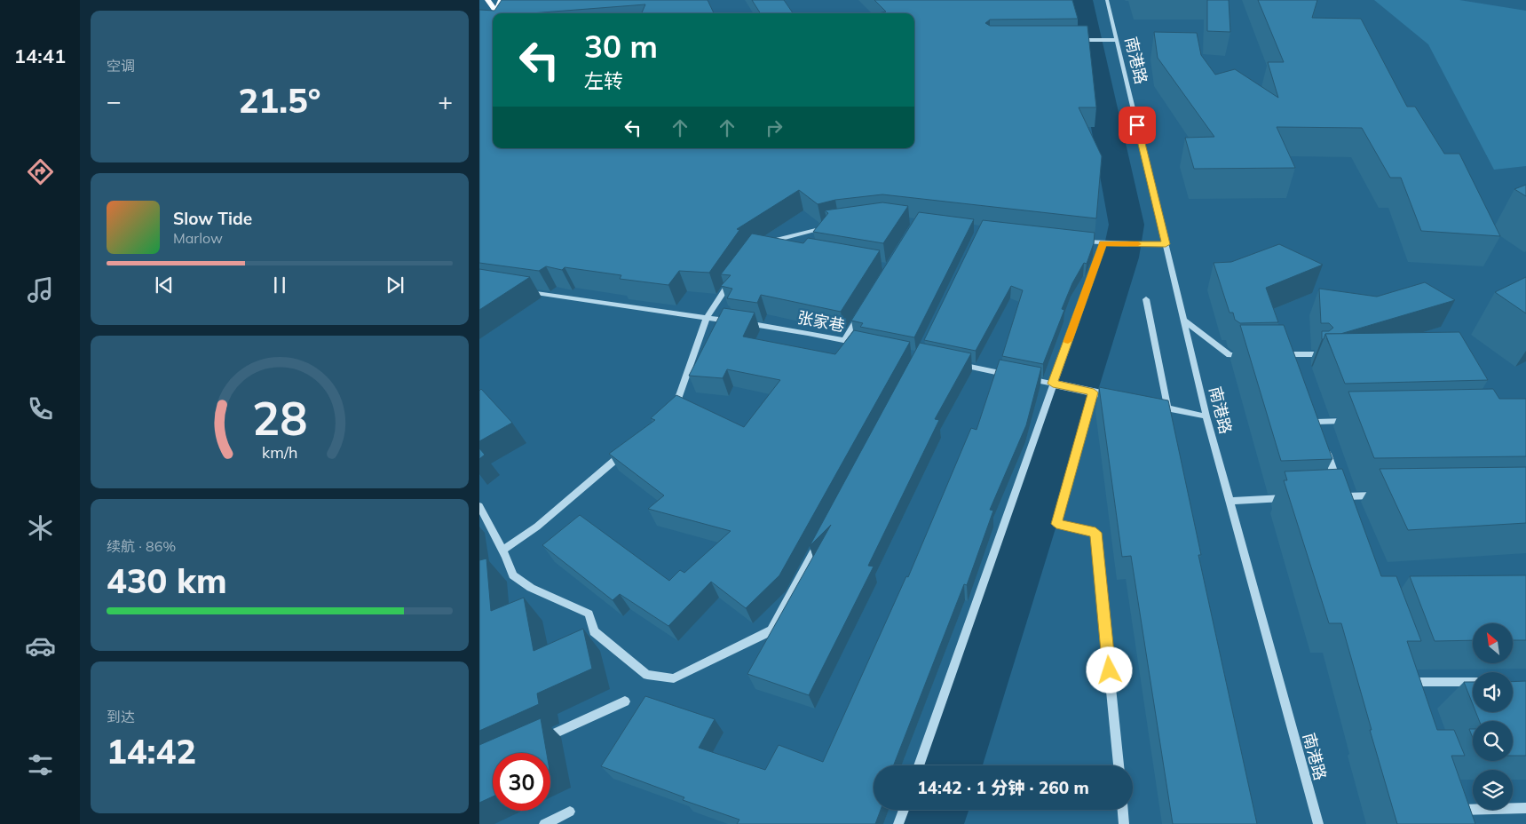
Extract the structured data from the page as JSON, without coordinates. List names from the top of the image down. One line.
{"streets":{"street":["南港路","张家巷"]},"north":"top left","page":{"tabs":"14:41","tile":["空调",["续航 · 86%","430 km"],["到达","14:42"]],"turn":["30 m","左转"],"heat":["−","21.5°","+"],"song":["Slow Tide","Marlow"],"limit":"30","trip":"14:42 · 1 分钟 · 260 m","gauge":["28","km/h"]}}
